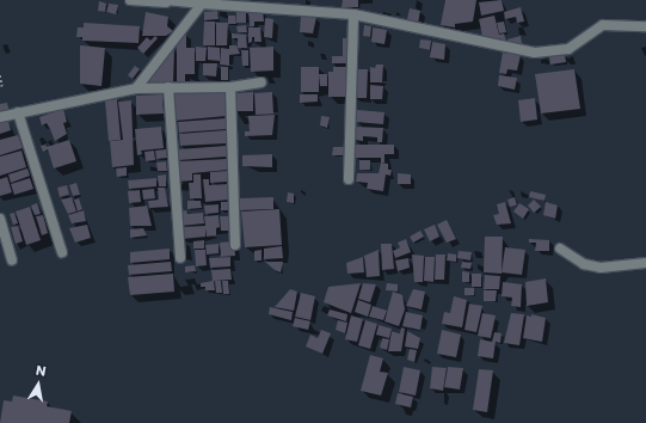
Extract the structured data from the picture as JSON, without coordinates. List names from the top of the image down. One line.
{"north":"top"}
